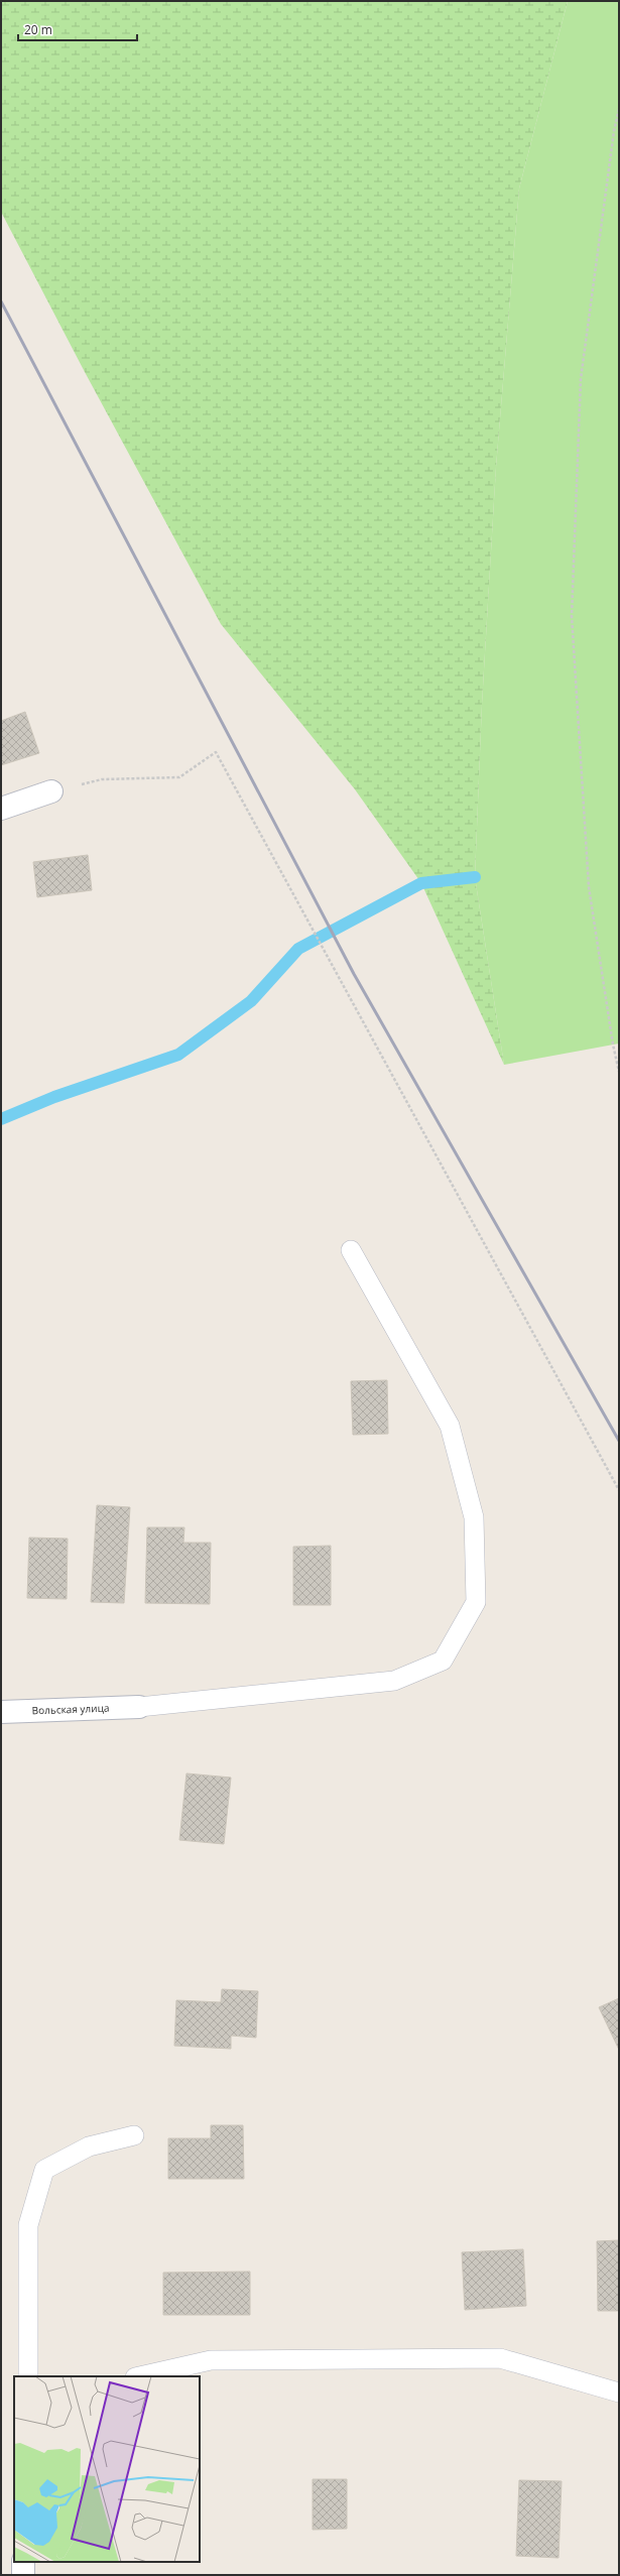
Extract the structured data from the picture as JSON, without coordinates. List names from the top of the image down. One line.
{"streets":{"street":["Вольская улица"]},"scale_bar":"20 m"}
